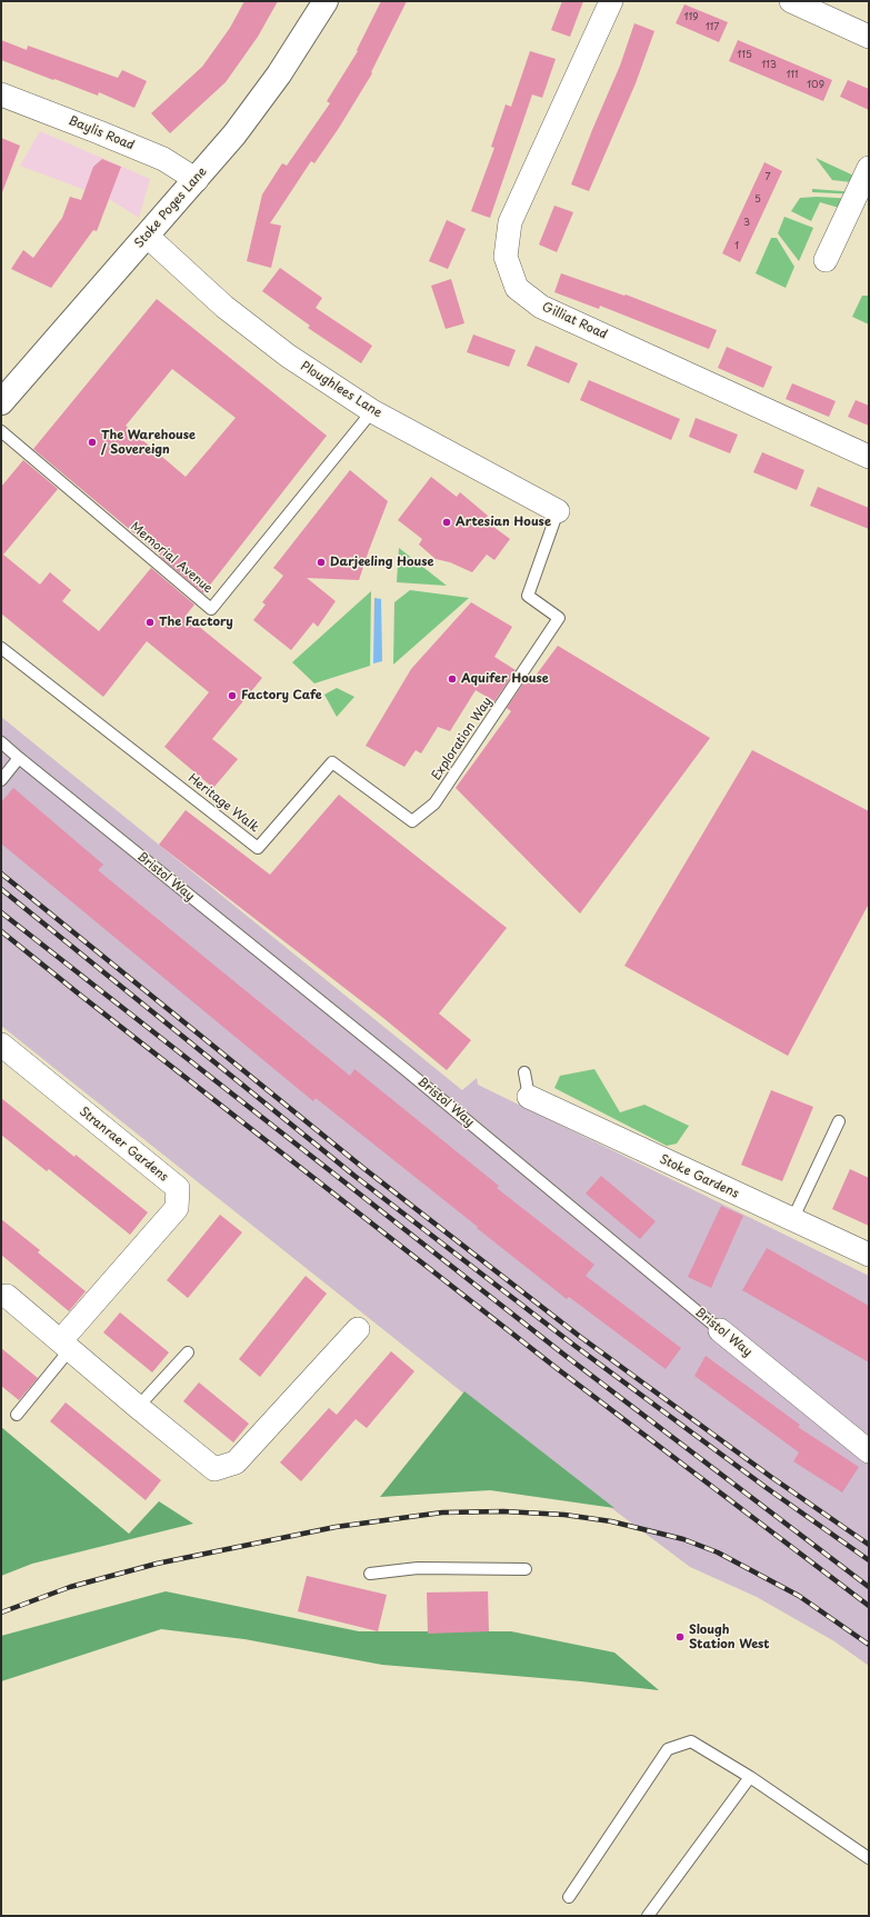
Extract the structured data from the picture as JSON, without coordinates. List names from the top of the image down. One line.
{"streets":{"street":["Baylis Road","Stoke Poges Lane","Gilliat Road","Ploughlees Lane","Bristol Way","Stranraer Gardens","Stoke Gardens"],"lane":["Memorial Avenue","Exploration Way","Heritage Walk"]},"crossings":[["Baylis Road","Stoke Poges Lane"],["Stoke Poges Lane","Ploughlees Lane"],["Ploughlees Lane","Memorial Avenue"],["Ploughlees Lane","Exploration Way"],["Exploration Way","Heritage Walk"]],"places":["The Warehouse / Sovereign","Artesian House","Darjeeling House","The Factory","Aquifer House","Factory Cafe","Slough Station West"],"house_numbers":["119","117","115","113","111","109","7","5","3","1"]}
